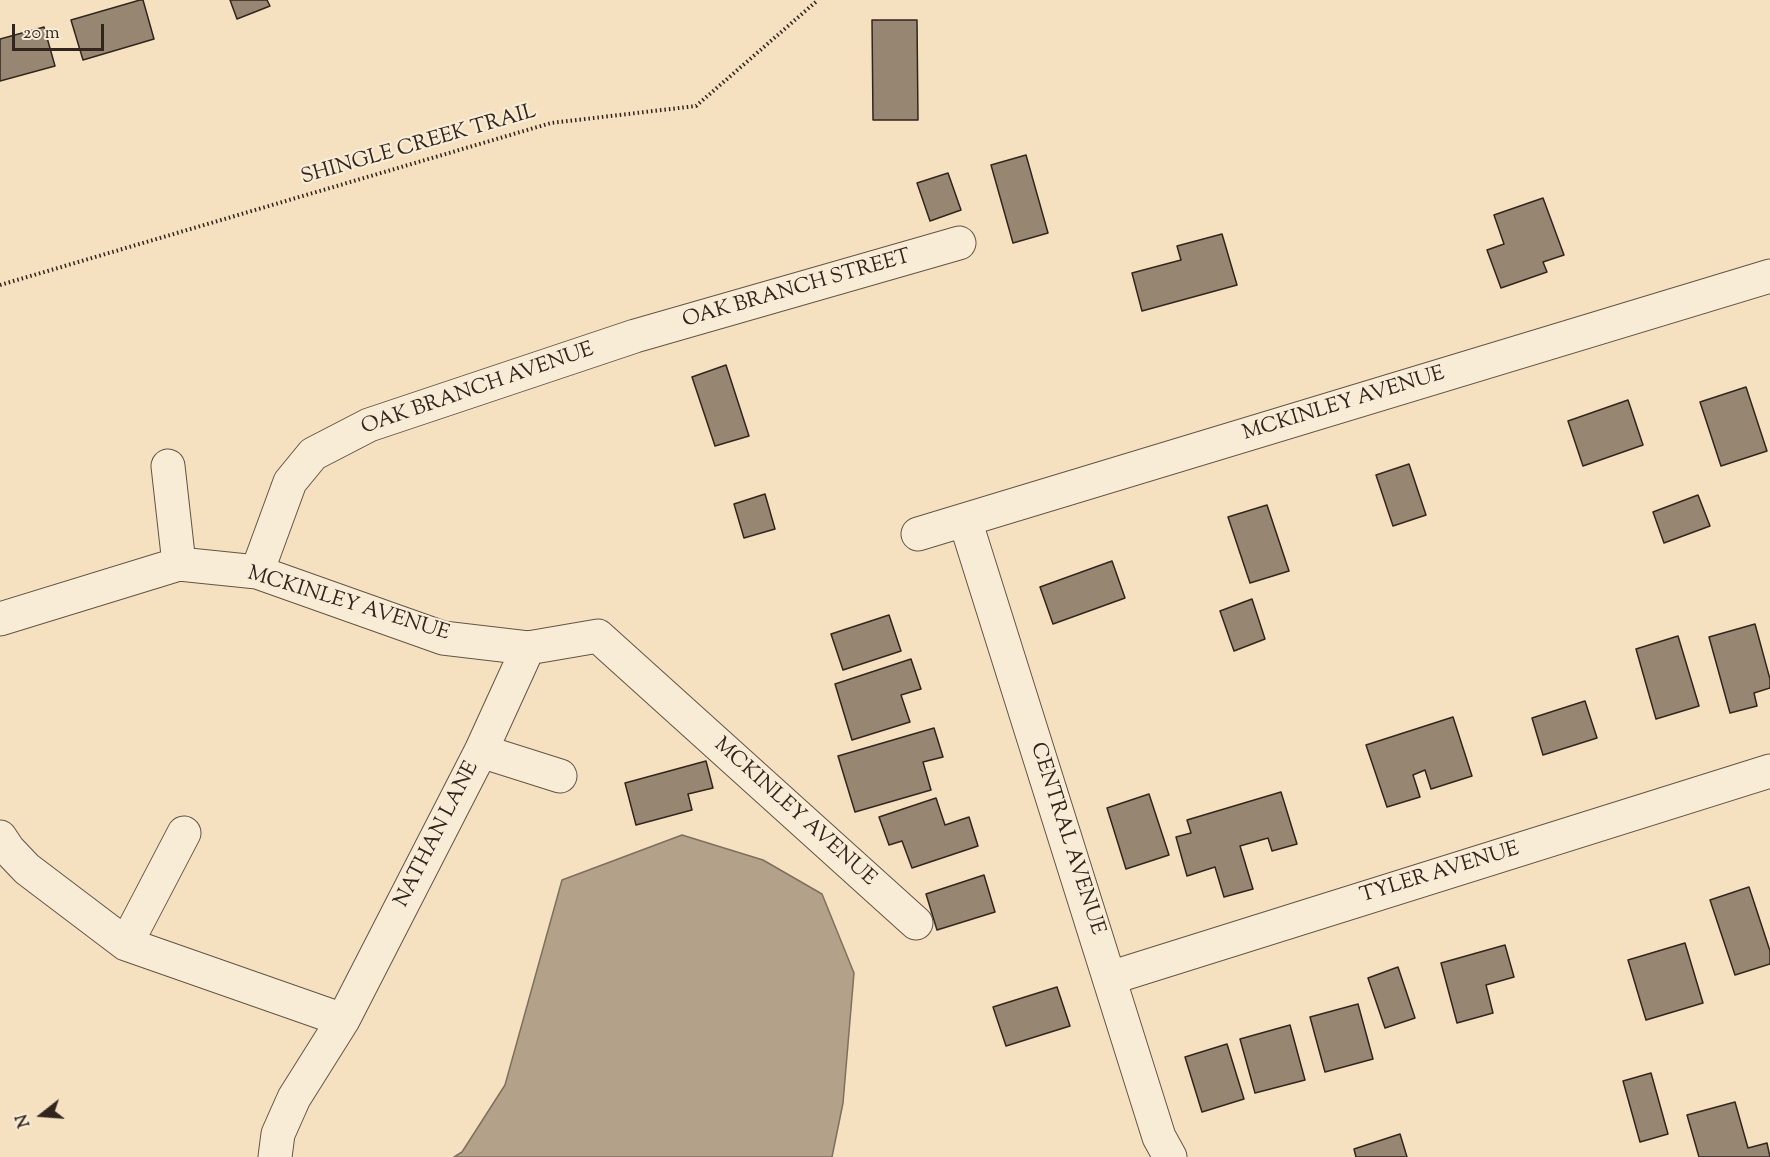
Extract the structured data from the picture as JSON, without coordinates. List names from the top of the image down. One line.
{"streets":{"street":["OAK BRANCH STREET","OAK BRANCH AVENUE","MCKINLEY AVENUE","NATHAN LANE","CENTRAL AVENUE","TYLER AVENUE"],"path":["SHINGLE CREEK TRAIL"]},"crossings":[["OAK BRANCH STREET","OAK BRANCH AVENUE"],["OAK BRANCH AVENUE","MCKINLEY AVENUE"],["MCKINLEY AVENUE","NATHAN LANE"],["MCKINLEY AVENUE","CENTRAL AVENUE"],["CENTRAL AVENUE","TYLER AVENUE"]],"scale_bar":"20 m","north":"left"}
